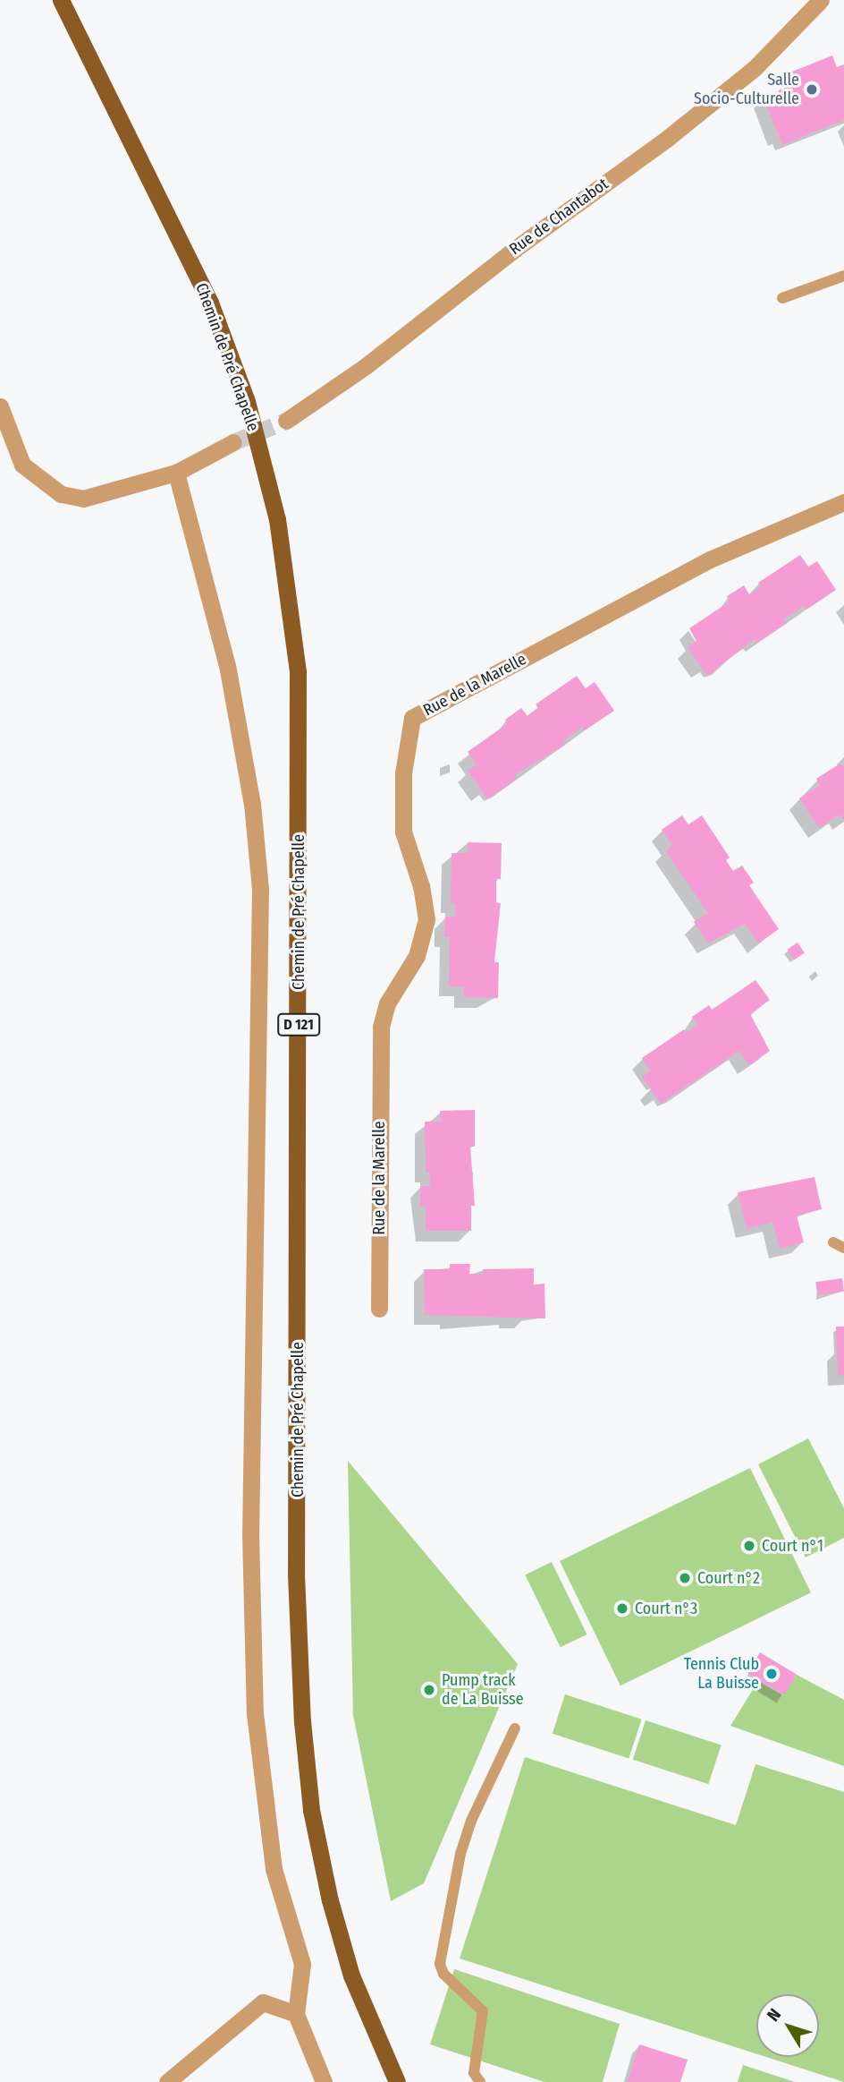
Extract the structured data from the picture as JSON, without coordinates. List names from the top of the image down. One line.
{"streets":{"main road":["Chemin de Pré Chapelle","D 121"],"street":["Rue de Chantabot","Rue de la Marelle"]},"places":["Salle Socio-Culturelle","Court n°1","Court n°2","Court n°3","Tennis Club La Buisse","Pump track de La Buisse"],"north":"top left"}
